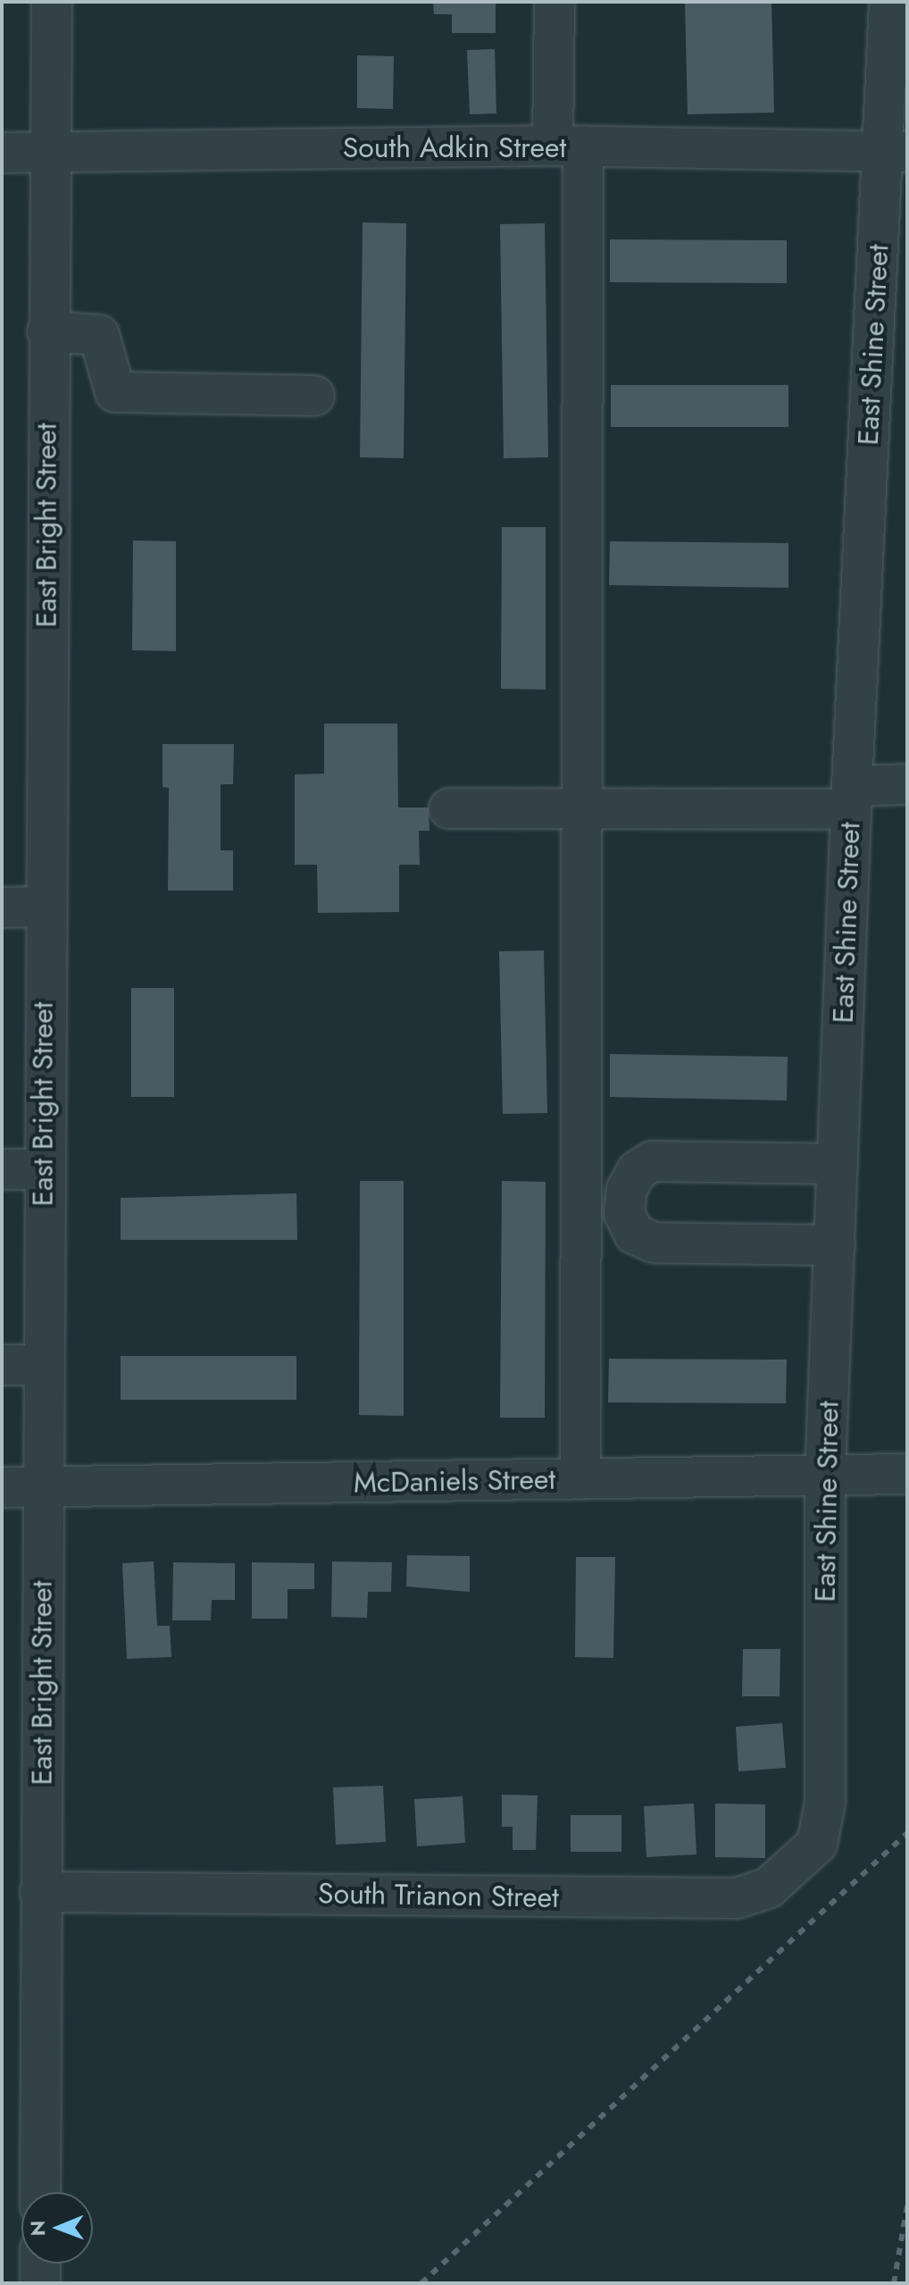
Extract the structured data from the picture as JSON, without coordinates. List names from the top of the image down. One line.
{"streets":{"street":["South Adkin Street","East Shine Street","East Bright Street","McDaniels Street","South Trianon Street"]},"crossings":[["South Adkin Street","East Shine Street"],["South Adkin Street","East Bright Street"],["East Shine Street","McDaniels Street"],["East Shine Street","South Trianon Street"],["East Bright Street","McDaniels Street"],["East Bright Street","South Trianon Street"]],"north":"left"}
